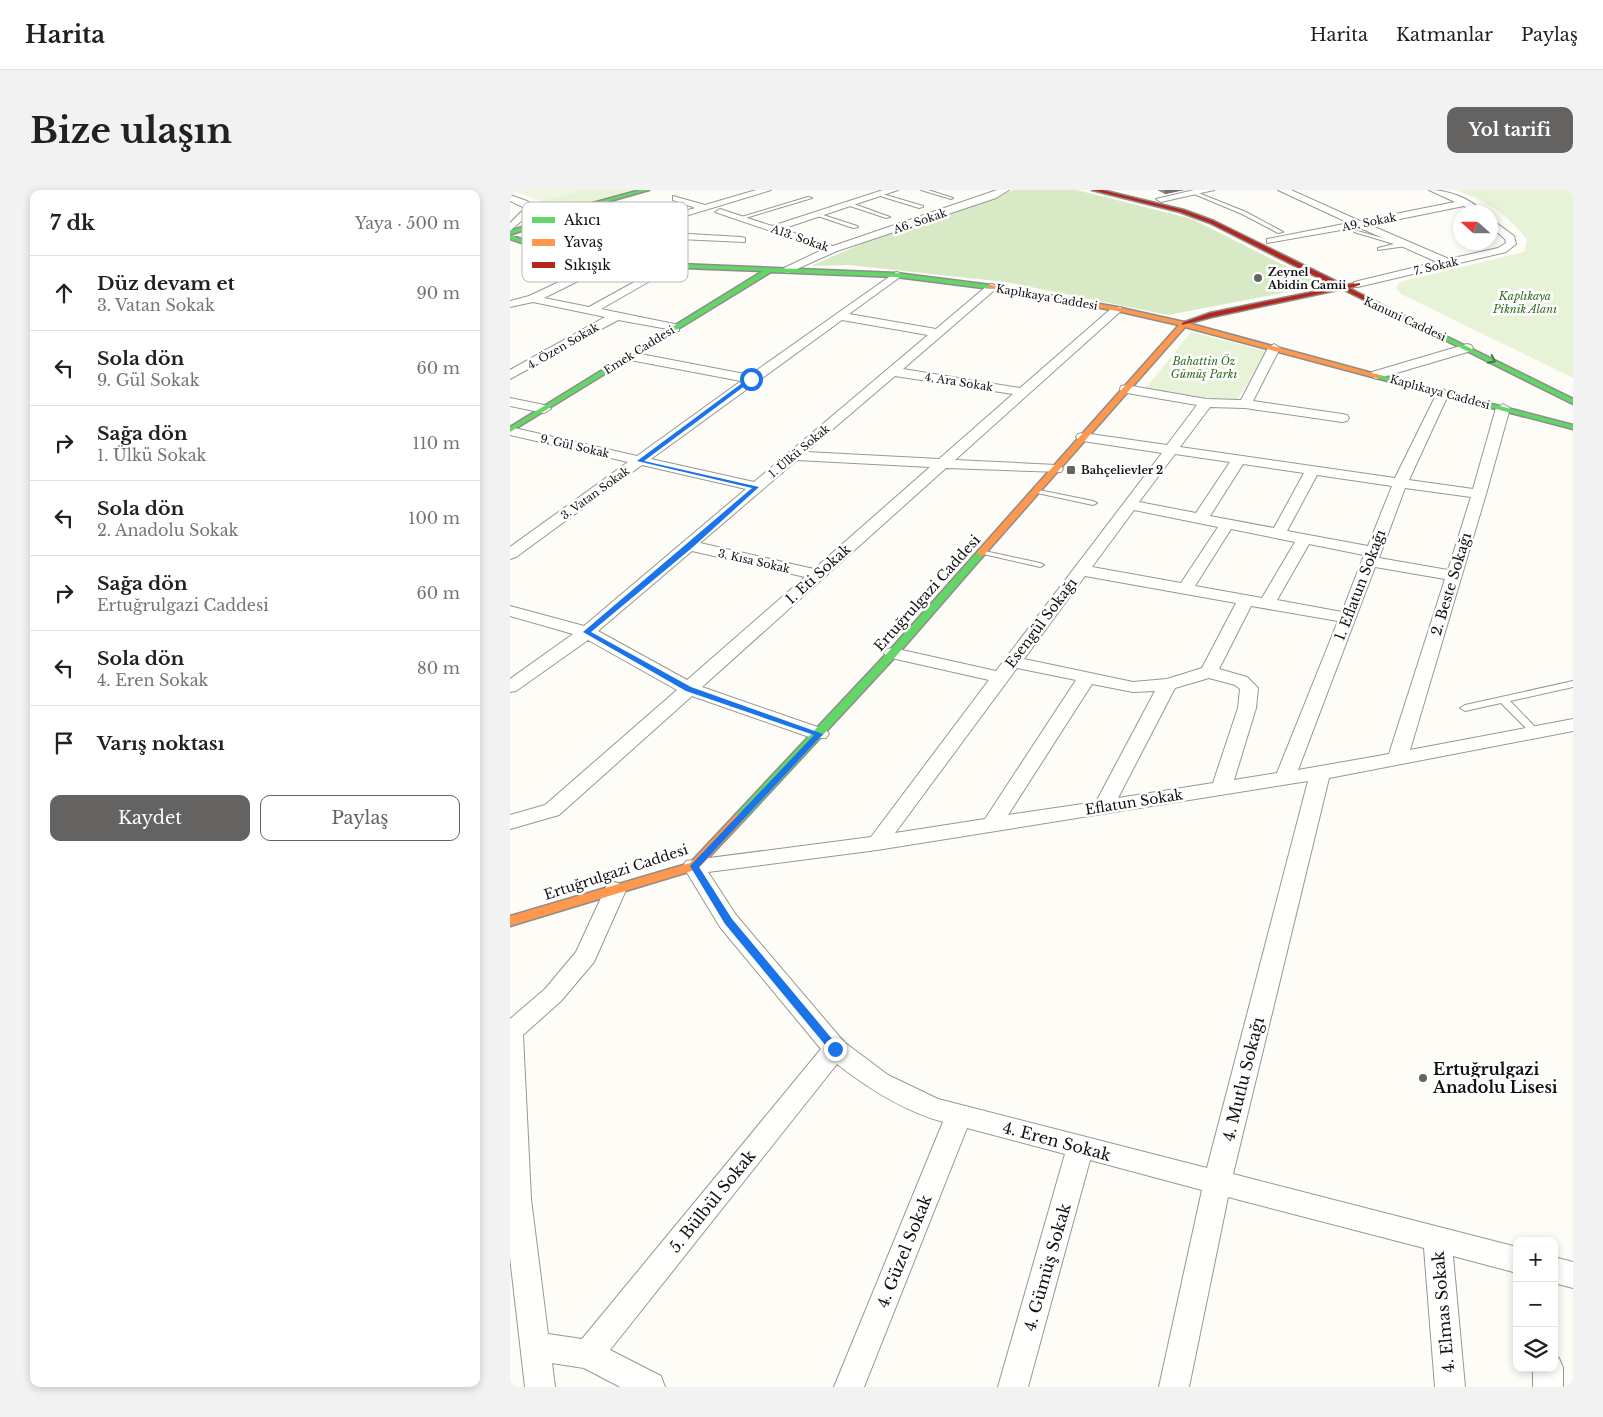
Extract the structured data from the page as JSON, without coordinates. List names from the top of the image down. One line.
{"streets":{"main road":["Kaplıkaya Caddesi","Kanuni Caddesi","Emek Caddesi","Ertuğrulgazi Caddesi"],"street":["A6. Sokak","A9. Sokak","A13. Sokak","7. Sokak","4. Özen Sokak","4. Ara Sokak","9. Gül Sokak","1. Ülkü Sokak","3. Vatan Sokak","3. Kısa Sokak","1. Eti Sokak","2. Beste Sokağı","1. Eflatun Sokağı","Esengül Sokağı","Eflatun Sokak","4. Mutlu Sokağı","4. Eren Sokak","5. Bülbül Sokak","4. Güzel Sokak","4. Gümüş Sokak","4. Elmas Sokak"]},"crossings":[["A6. Sokak","A13. Sokak"],["A9. Sokak","Kanuni Caddesi"],["A13. Sokak","Kaplıkaya Caddesi"],["7. Sokak","Kanuni Caddesi"],["Kaplıkaya Caddesi","Emek Caddesi"],["Kaplıkaya Caddesi","1. Ülkü Sokak"],["Kaplıkaya Caddesi","3. Vatan Sokak"],["Kaplıkaya Caddesi","1. Eti Sokak"],["Kaplıkaya Caddesi","2. Beste Sokağı"],["Kaplıkaya Caddesi","1. Eflatun Sokağı"],["Kaplıkaya Caddesi","Ertuğrulgazi Caddesi"],["Emek Caddesi","9. Gül Sokak"],["4. Ara Sokak","1. Ülkü Sokak"],["4. Ara Sokak","1. Eti Sokak"],["9. Gül Sokak","1. Ülkü Sokak"],["9. Gül Sokak","3. Vatan Sokak"],["1. Ülkü Sokak","3. Kısa Sokak"],["3. Kısa Sokak","1. Eti Sokak"],["2. Beste Sokağı","Eflatun Sokak"],["1. Eflatun Sokağı","Eflatun Sokak"],["Ertuğrulgazi Caddesi","Eflatun Sokak"],["Ertuğrulgazi Caddesi","4. Eren Sokak"],["Esengül Sokağı","Eflatun Sokak"],["Eflatun Sokak","4. Mutlu Sokağı"],["Eflatun Sokak","4. Eren Sokak"],["4. Mutlu Sokağı","4. Eren Sokak"],["4. Eren Sokak","5. Bülbül Sokak"],["4. Eren Sokak","4. Güzel Sokak"],["4. Eren Sokak","4. Gümüş Sokak"],["4. Eren Sokak","4. Elmas Sokak"]],"parks":["Kaplıkaya Piknik Alanı","Bahattin Öz Gümüş Parkı"],"places":{"other":["Zeynel Abidin Camii","Ertuğrulgazi Anadolu Lisesi"],"transit":["Bahçelievler 2"]},"legend":["Akıcı","Yavaş","Sıkışık"],"north":"left","page":{"header":"Harita","nav":["Harita","Katmanlar","Paylaş"],"buttons":["Yol tarifi",["Kaydet","Paylaş"]],"title":"Bize ulaşın","heading":["7 dk","Yaya · 500 m"],"list":[["Düz devam et","3. Vatan Sokak","90 m"],["Sola dön","9. Gül Sokak","60 m"],["Sağa dön","1. Ülkü Sokak","110 m"],["Sola dön","2. Anadolu Sokak","100 m"],["Sağa dön","Ertuğrulgazi Caddesi","60 m"],["Sola dön","4. Eren Sokak","80 m"],"Varış noktası"],"map_buttons":["+","−"]}}
